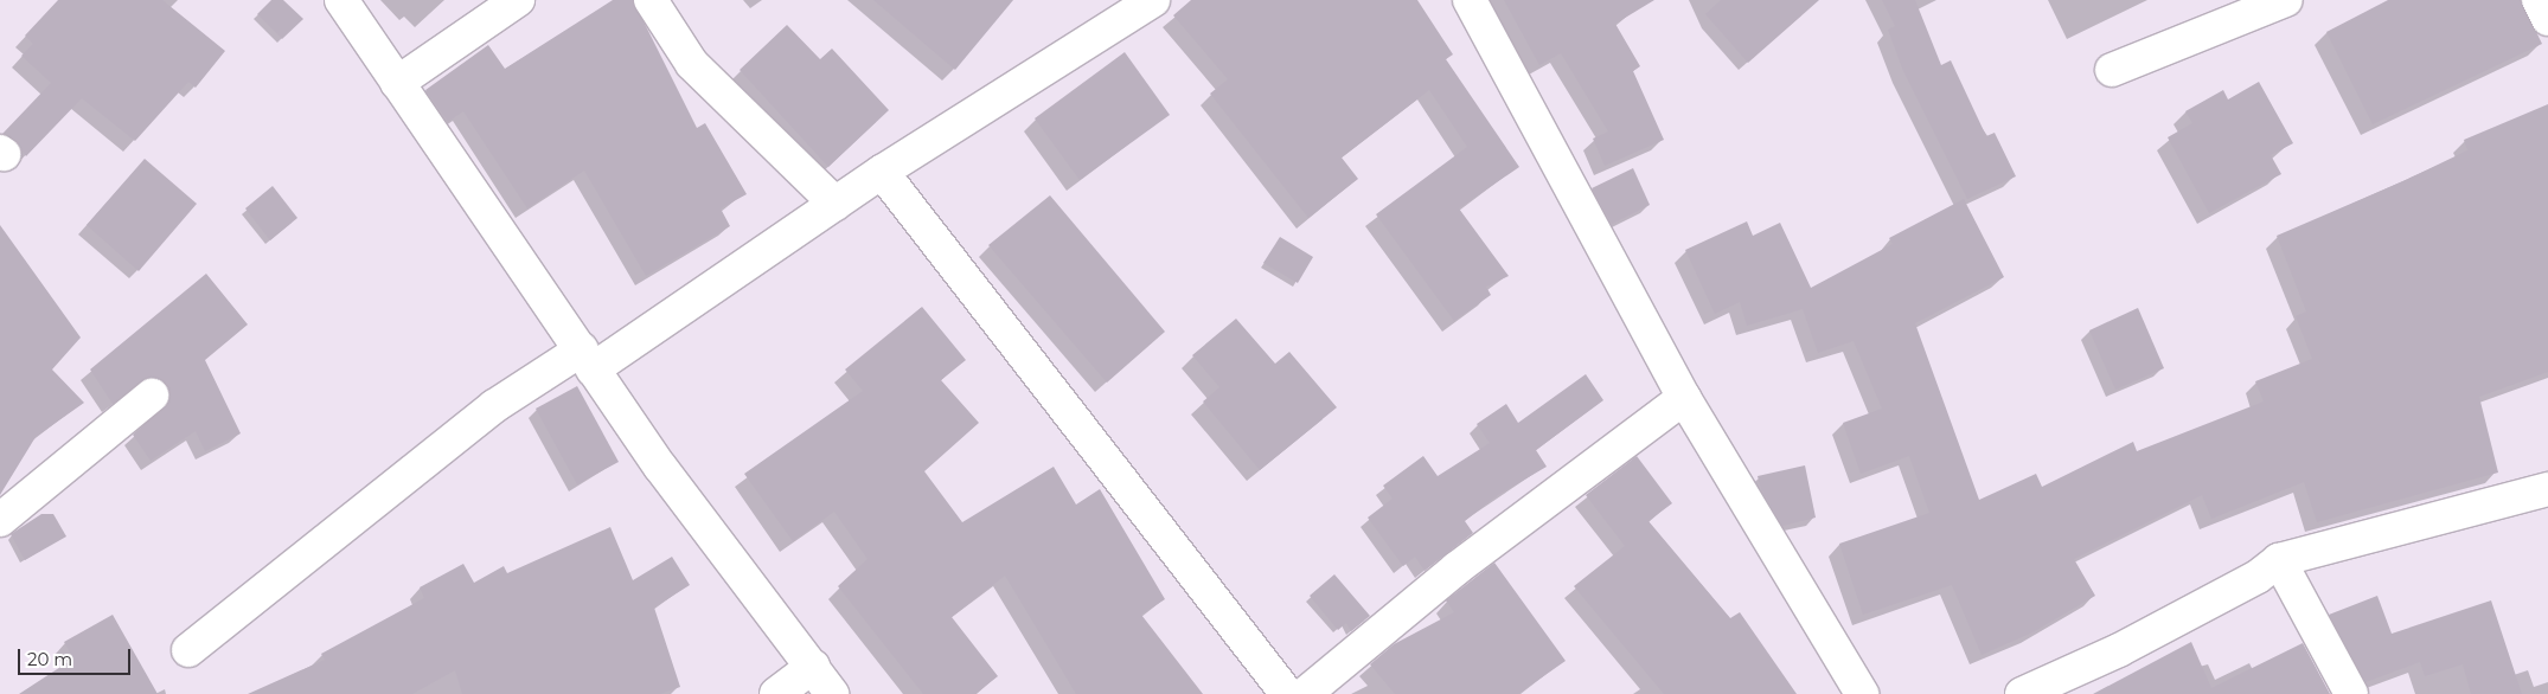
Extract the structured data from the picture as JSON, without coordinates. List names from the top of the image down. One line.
{"scale_bar":"20 m"}
